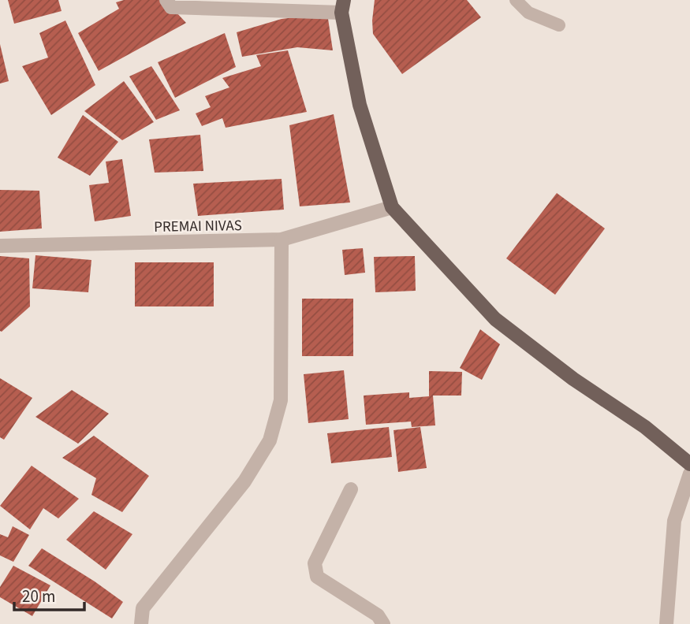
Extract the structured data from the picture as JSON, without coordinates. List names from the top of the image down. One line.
{"streets":{"street":["PREMAI NIVAS"]},"scale_bar":"20 m"}
